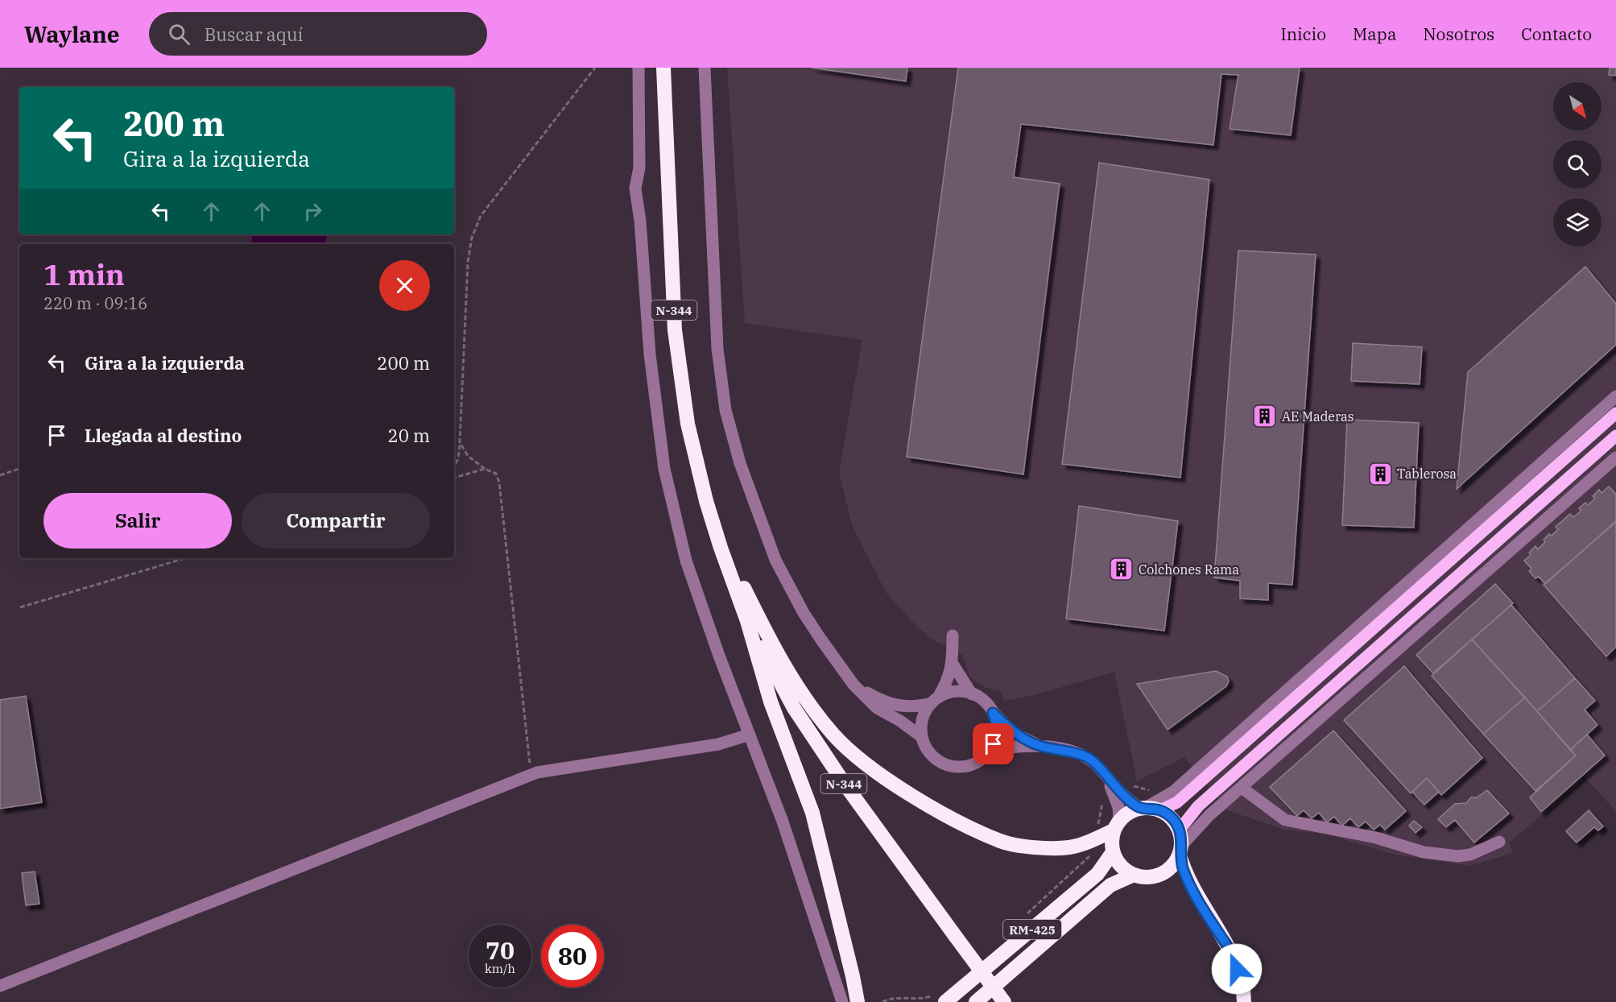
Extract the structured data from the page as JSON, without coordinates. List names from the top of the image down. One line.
{"streets":{"highway":["N-344","RM-425"]},"places":{"building":["AE Maderas","Tablerosa","Colchones Rama"]},"north":"bottom right","page":{"header":"Waylane","search":"Buscar aquí","nav":["Inicio","Mapa","Nosotros","Contacto"],"turn":["200 m","Gira a la izquierda"],"heading":["1 min","220 m · 09:16"],"list":[{"name":"Gira a la izquierda","value":"200 m"},{"name":"Llegada al destino","value":"20 m"}],"buttons":["Salir","Compartir"],"speed":"70 km/h","limit":"80"}}
